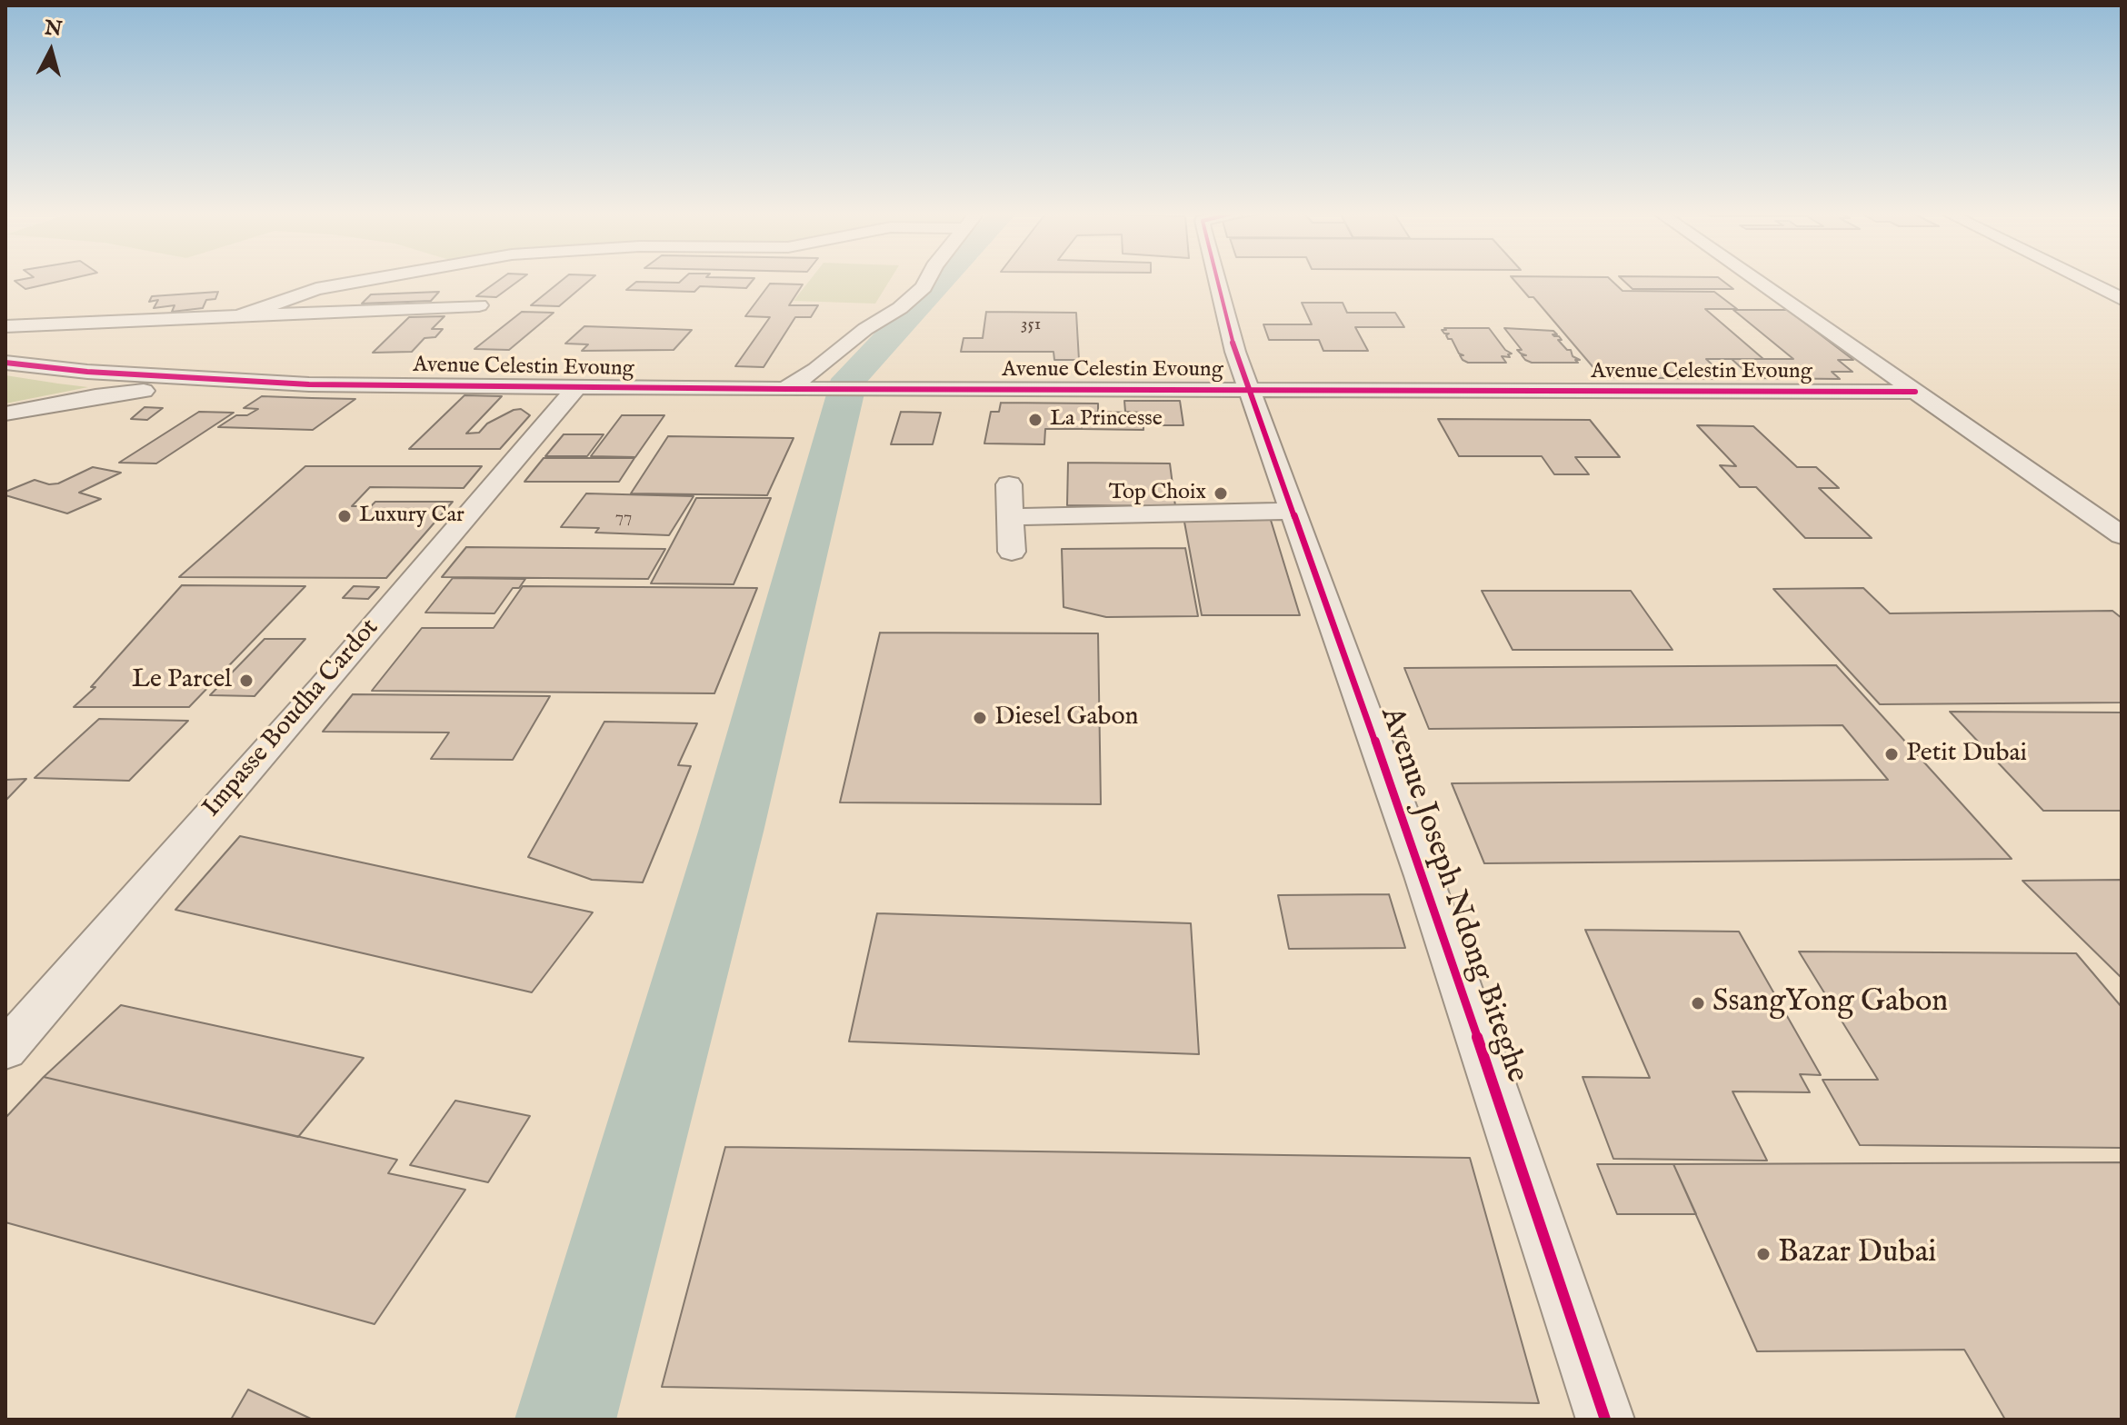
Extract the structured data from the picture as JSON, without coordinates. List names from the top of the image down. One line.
{"streets":{"street":["Avenue Celestin Evoung","Impasse Boudha Cardot","Avenue Joseph Ndong Biteghe"]},"crossings":[["Avenue Celestin Evoung","Impasse Boudha Cardot"],["Avenue Celestin Evoung","Avenue Joseph Ndong Biteghe"]],"places":["La Princesse","Top Choix","Luxury Car","Le Parcel","Diesel Gabon","Petit Dubai","SsangYong Gabon","Bazar Dubai"],"house_numbers":["351","77"],"north":"top"}
